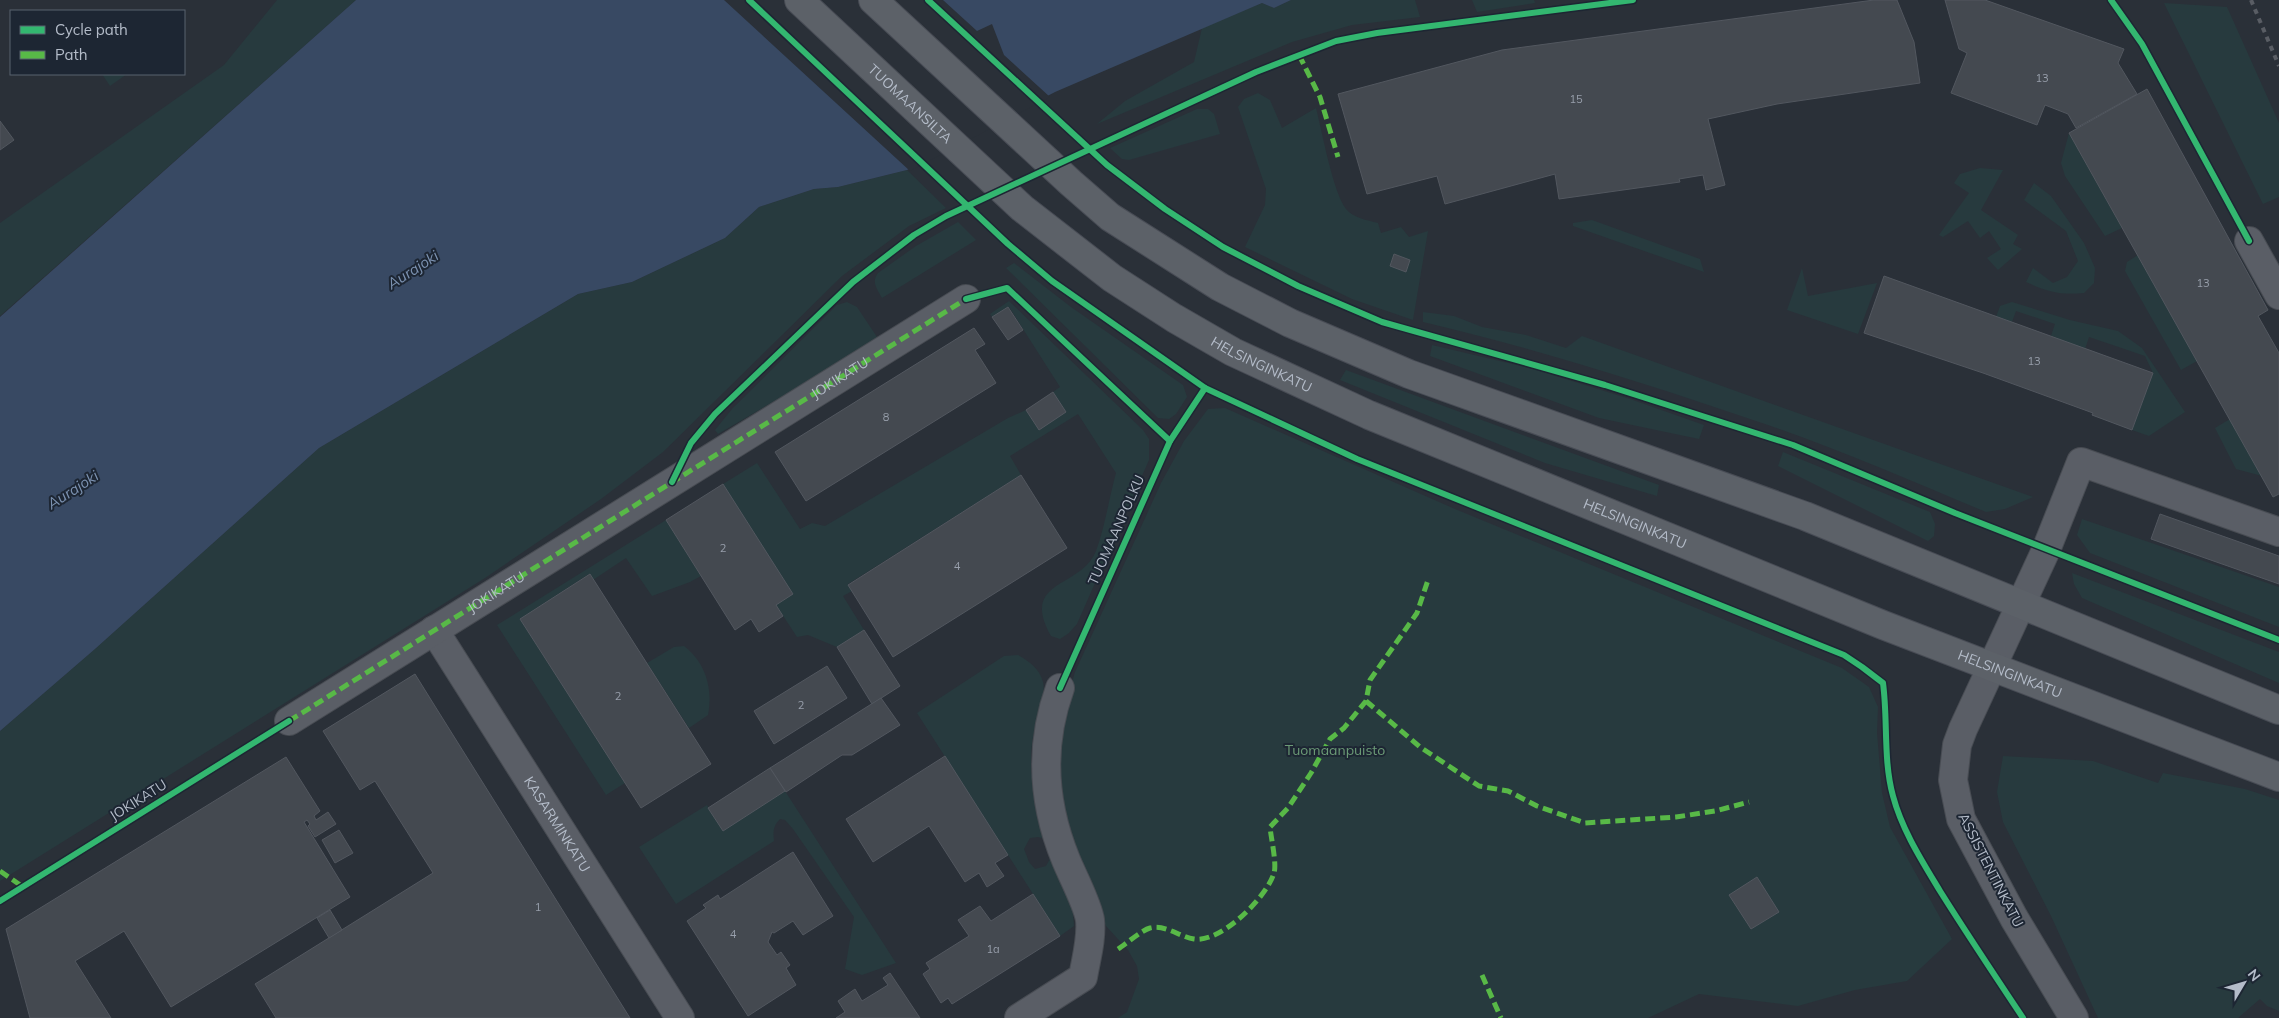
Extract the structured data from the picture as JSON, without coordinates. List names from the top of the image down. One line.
{"streets":{"main road":["TUOMAANSILTA","HELSINGINKATU"],"street":["JOKIKATU","KASARMINKATU","ASSISTENTINKATU"],"cycle path":["TUOMAANPOLKU"]},"crossings":[["TUOMAANSILTA","HELSINGINKATU"],["HELSINGINKATU","ASSISTENTINKATU"],["JOKIKATU","KASARMINKATU"]],"water":["Aurajoki"],"parks":["Tuomaanpuisto"],"house_numbers":["13","15","13","13","8","2","4","2","2","1","4","1a"],"legend":["Cycle path","Path"],"north":"top right"}
